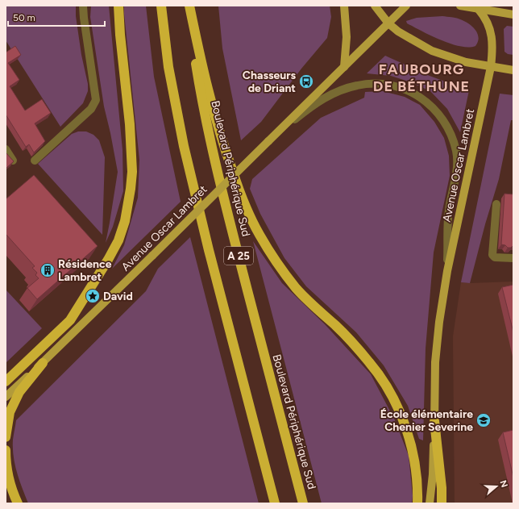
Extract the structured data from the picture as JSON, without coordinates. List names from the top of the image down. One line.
{"streets":{"highway":["Boulevard Périphérique Sud","A 25"],"main road":["Avenue Oscar Lambret"]},"districts":["FAUBOURG DE BÉTHUNE"],"places":{"bus stop":["Chasseurs de Driant"],"building":["Résidence Lambret"],"place":["David"],"school or university":["École élémentaire Chenier Severine"]},"scale_bar":"50 m","north":"right"}
